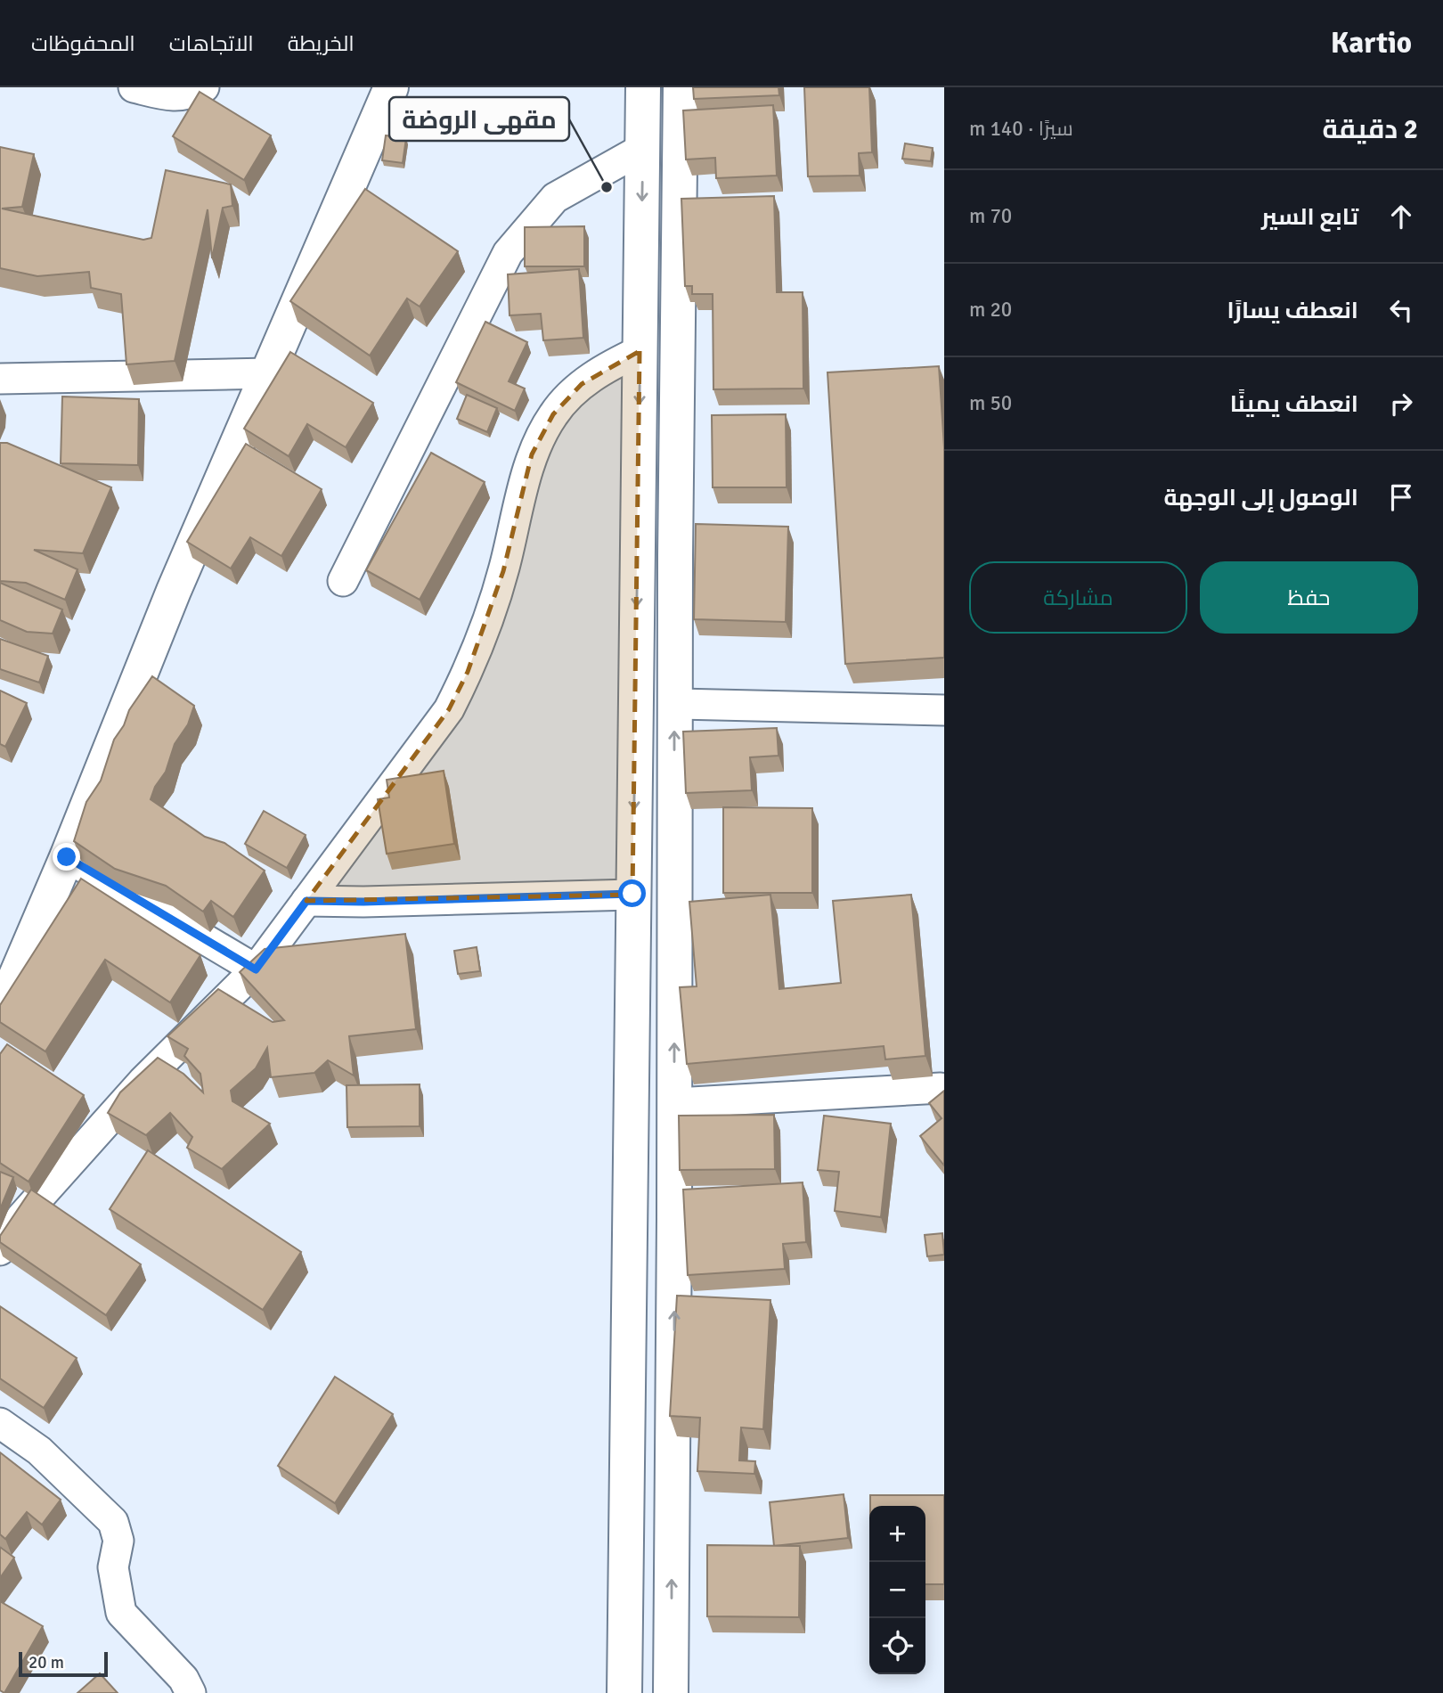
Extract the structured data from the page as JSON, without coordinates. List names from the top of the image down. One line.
{"places":["مقهى الروضة"],"scale_bar":"20 m","page":{"header":"Kartio","nav":["الخريطة","الاتجاهات","المحفوظات"],"heading":["2 دقيقة","سيرًا · 140 m"],"list":[["تابع السير","70 m"],["انعطف يسارًا","20 m"],["انعطف يمينًا","50 m"],"الوصول إلى الوجهة"],"buttons":["حفظ","مشاركة"],"map_buttons":["+","−"],"scale":"20 m"}}
